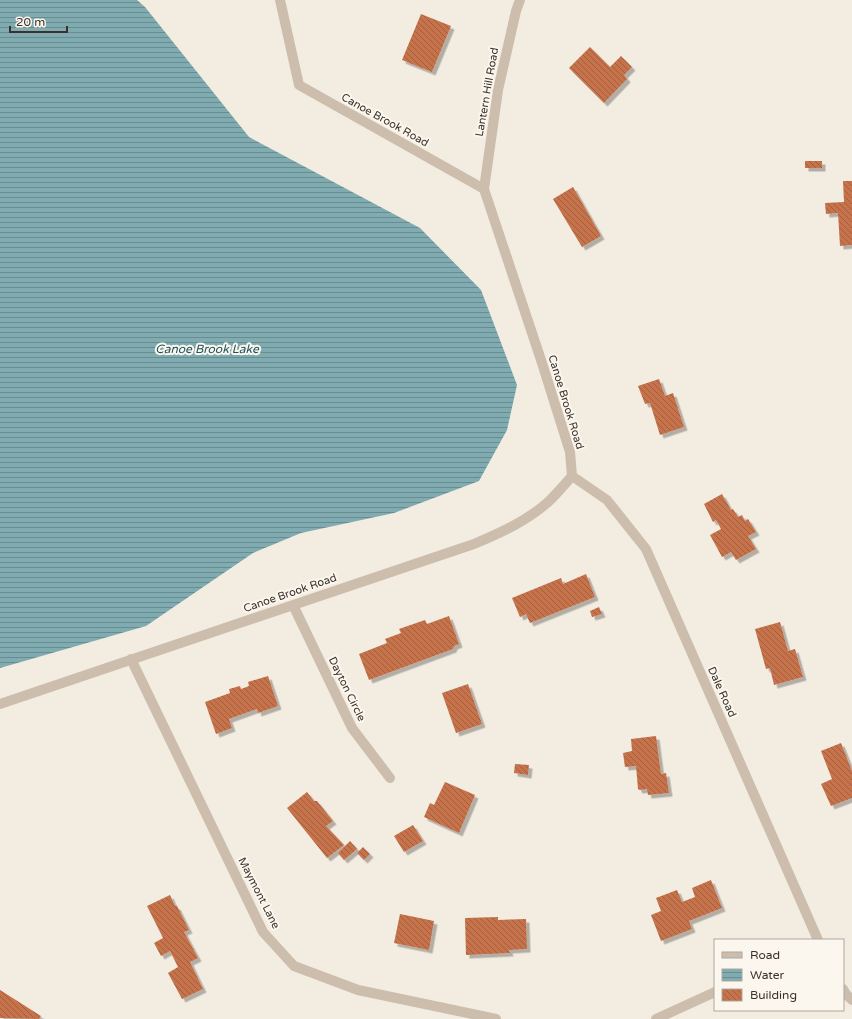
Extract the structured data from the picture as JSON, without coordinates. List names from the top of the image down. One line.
{"streets":{"street":["Lantern Hill Road","Canoe Brook Road","Dayton Circle","Dale Road","Maymont Lane"]},"crossings":[["Lantern Hill Road","Canoe Brook Road"],["Canoe Brook Road","Dayton Circle"],["Canoe Brook Road","Dale Road"],["Canoe Brook Road","Maymont Lane"]],"water":["Canoe Brook Lake"],"legend":["Road","Water","Building"],"scale_bar":"20 m"}
